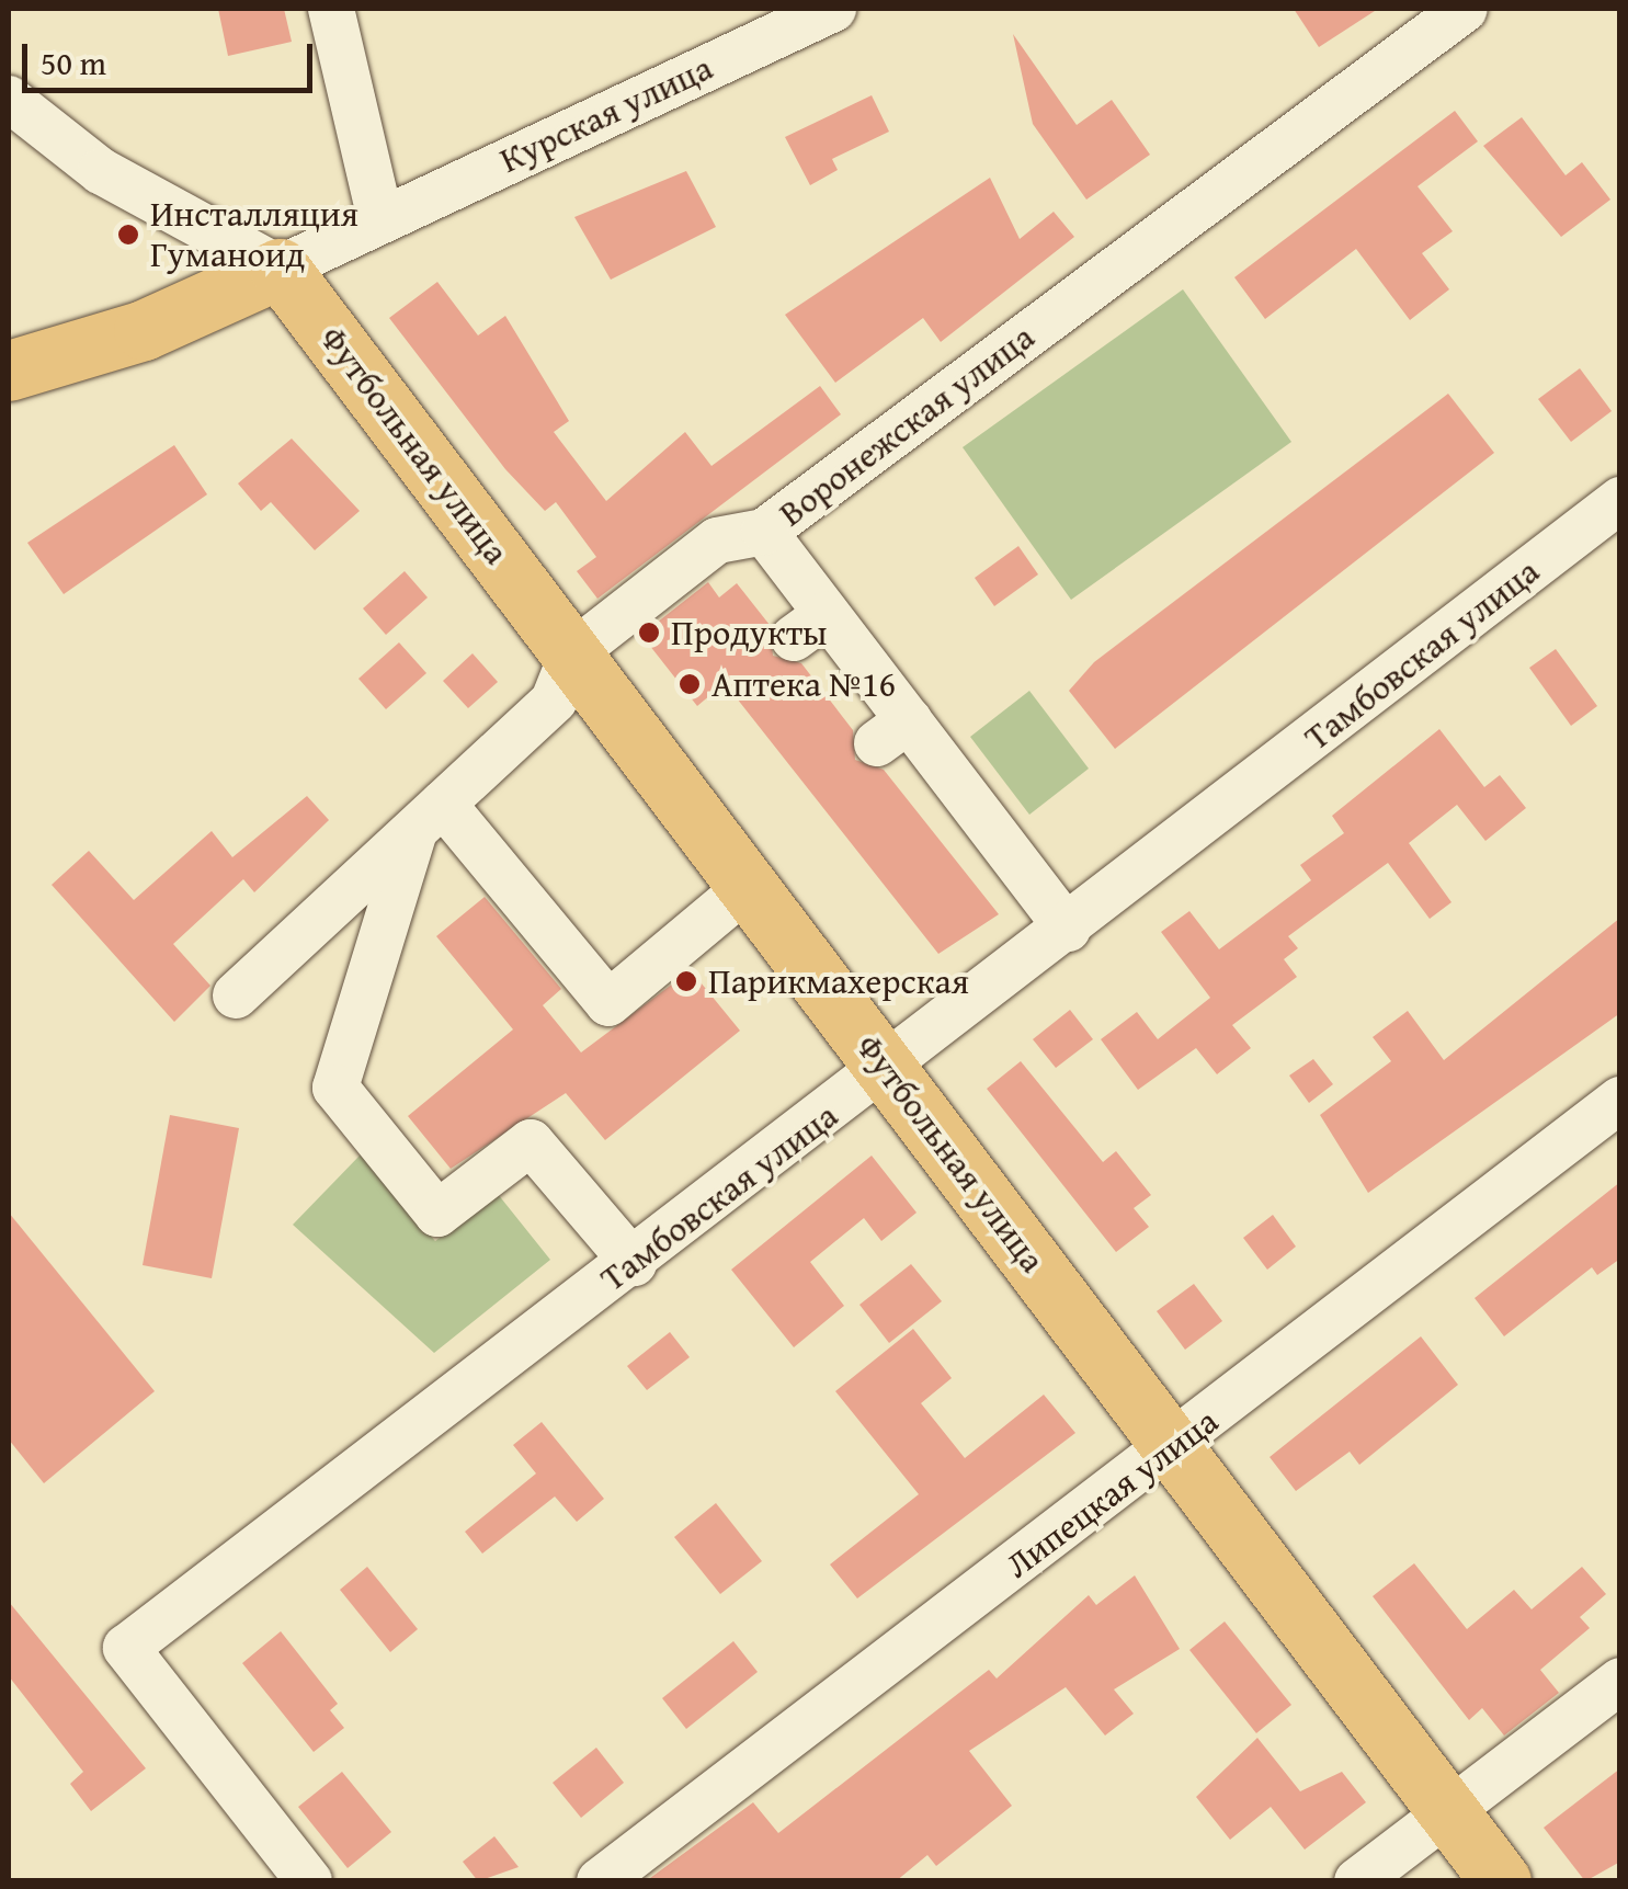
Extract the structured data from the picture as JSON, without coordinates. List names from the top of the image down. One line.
{"streets":{"main road":["Курская улица","Футбольная улица"],"street":["Воронежская улица","Тамбовская улица","Липецкая улица"]},"crossings":[["Курская улица","Футбольная улица"],["Воронежская улица","Футбольная улица"],["Футбольная улица","Тамбовская улица"],["Футбольная улица","Липецкая улица"]],"places":["Инсталляция Гуманоид","Продукты","Аптека №16","Парикмахерская"],"scale_bar":"50 m"}
